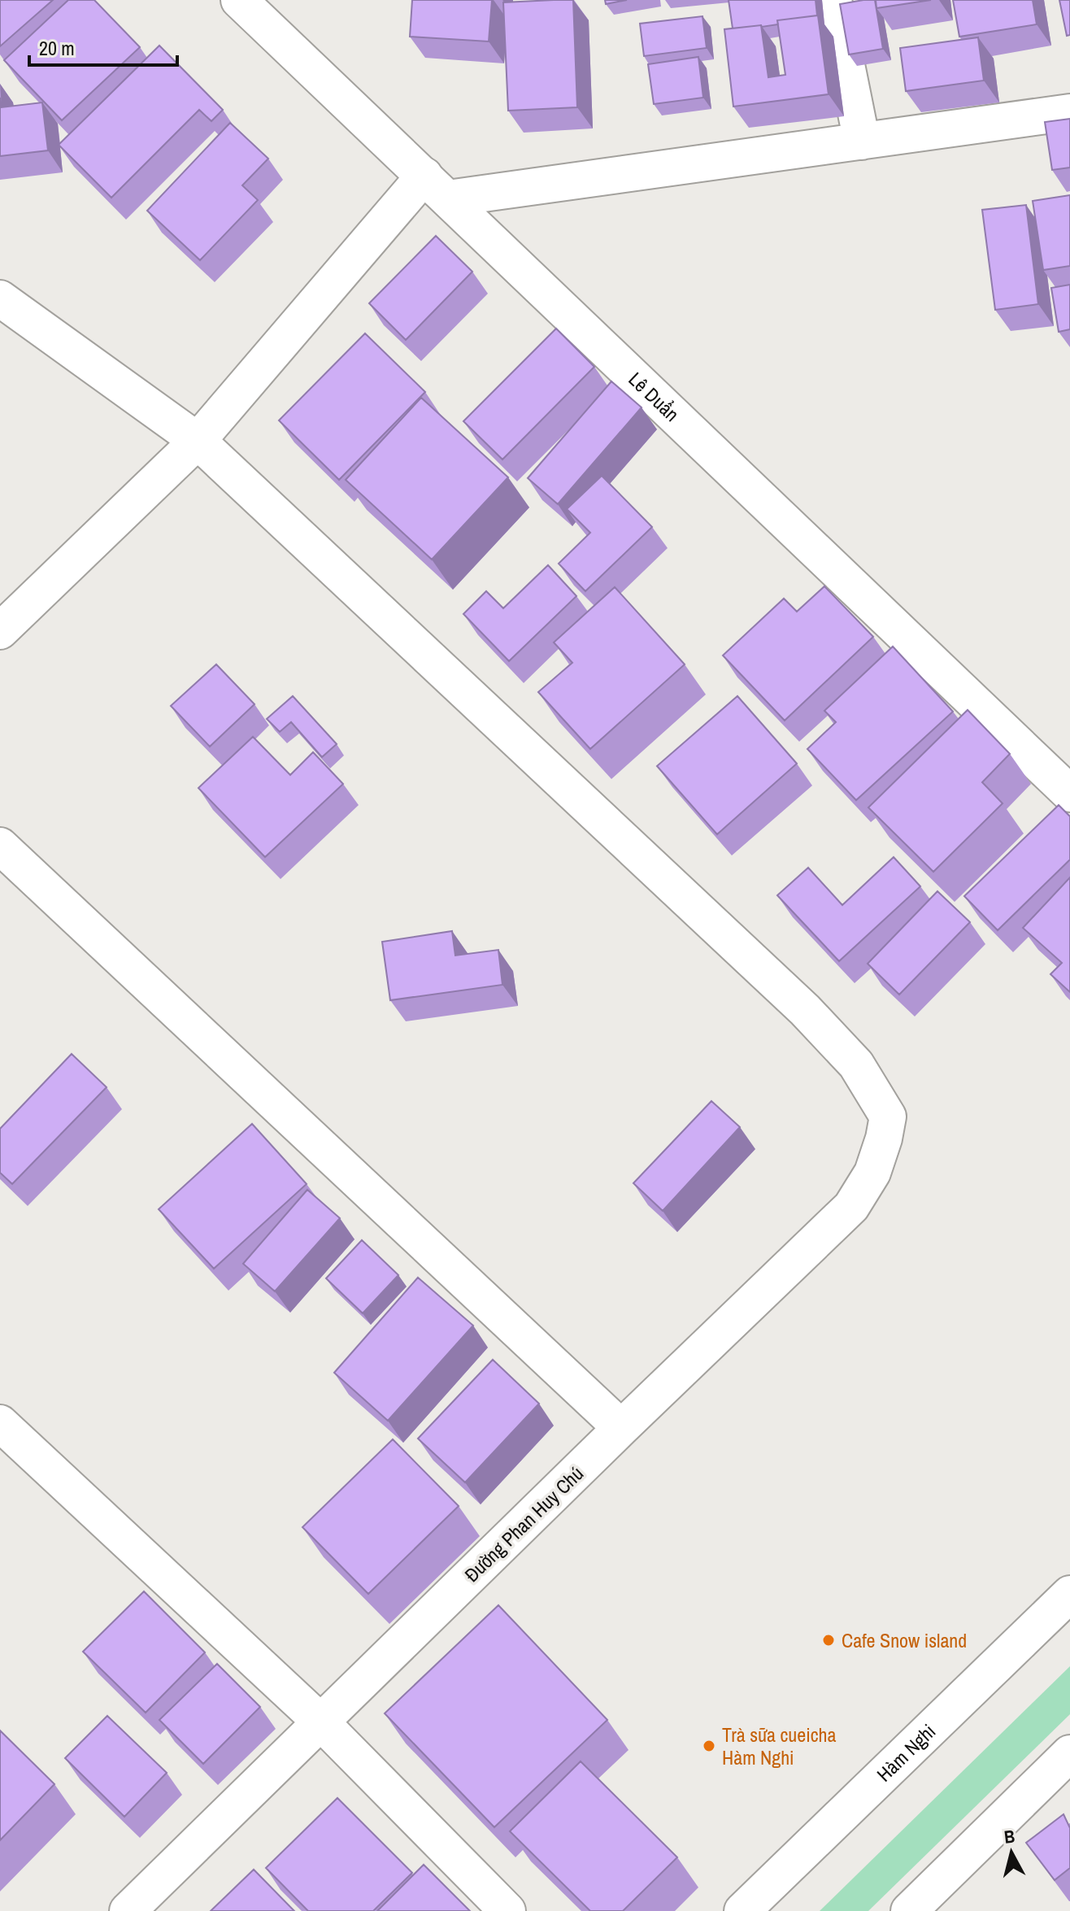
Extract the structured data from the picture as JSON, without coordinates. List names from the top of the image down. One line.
{"streets":{"street":["Lê Duẩn","Đường Phan Huy Chú","Hàm Nghi"]},"places":["Cafe Snow island","Trà sữa cueicha Hàm Nghi"],"scale_bar":"20 m","north":"top"}
